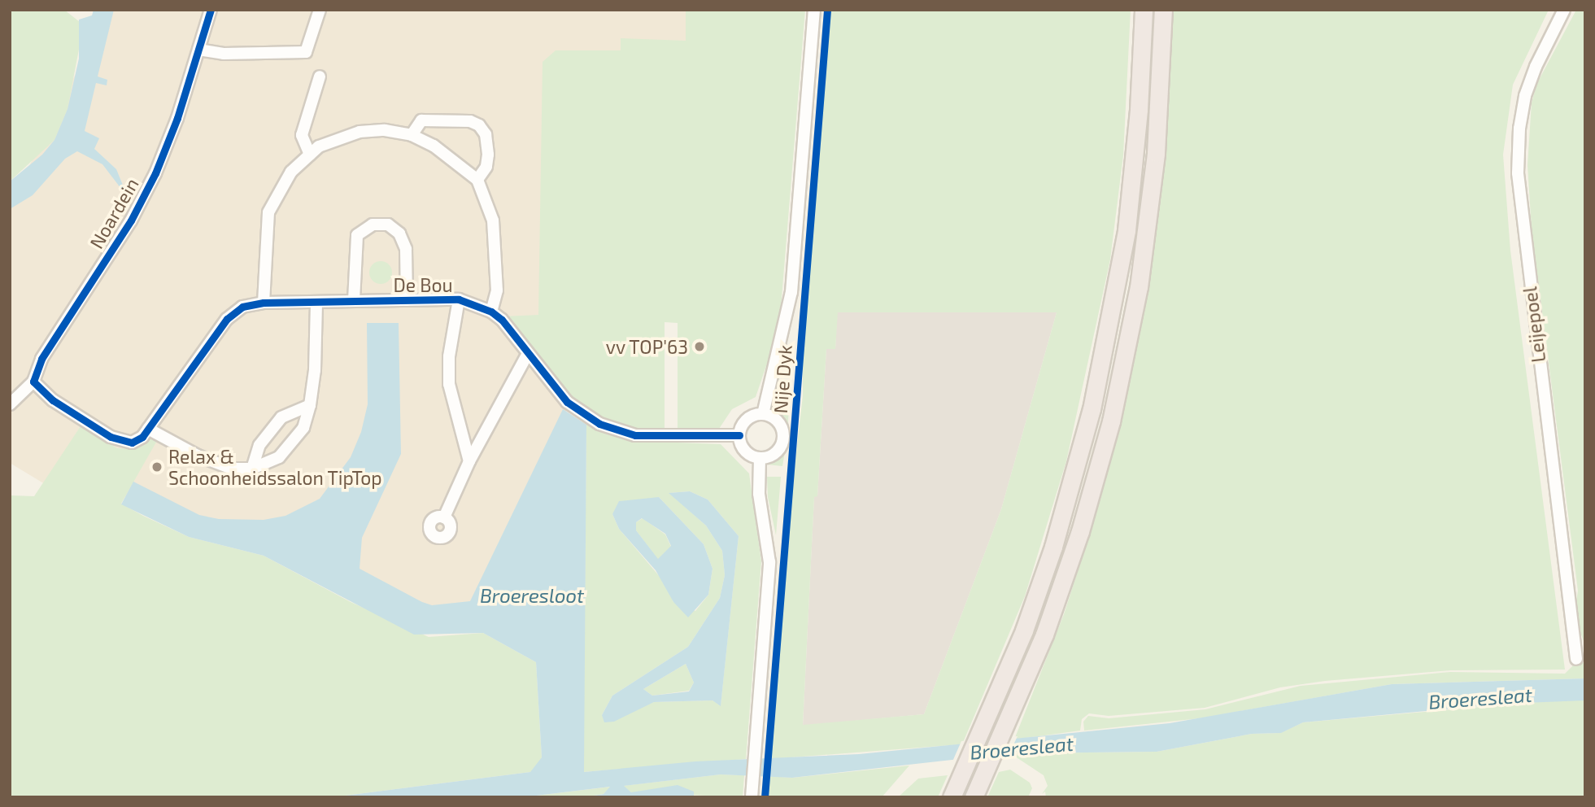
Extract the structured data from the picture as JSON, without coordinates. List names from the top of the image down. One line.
{"streets":{"street":["Noardein","De Bou","Leijepoel","Nije Dyk"]},"crossings":[["De Bou","Nije Dyk"]],"water":["Broeresloot","Broeresleat"],"places":["vv TOP'63","Relax & Schoonheidssalon TipTop"]}
